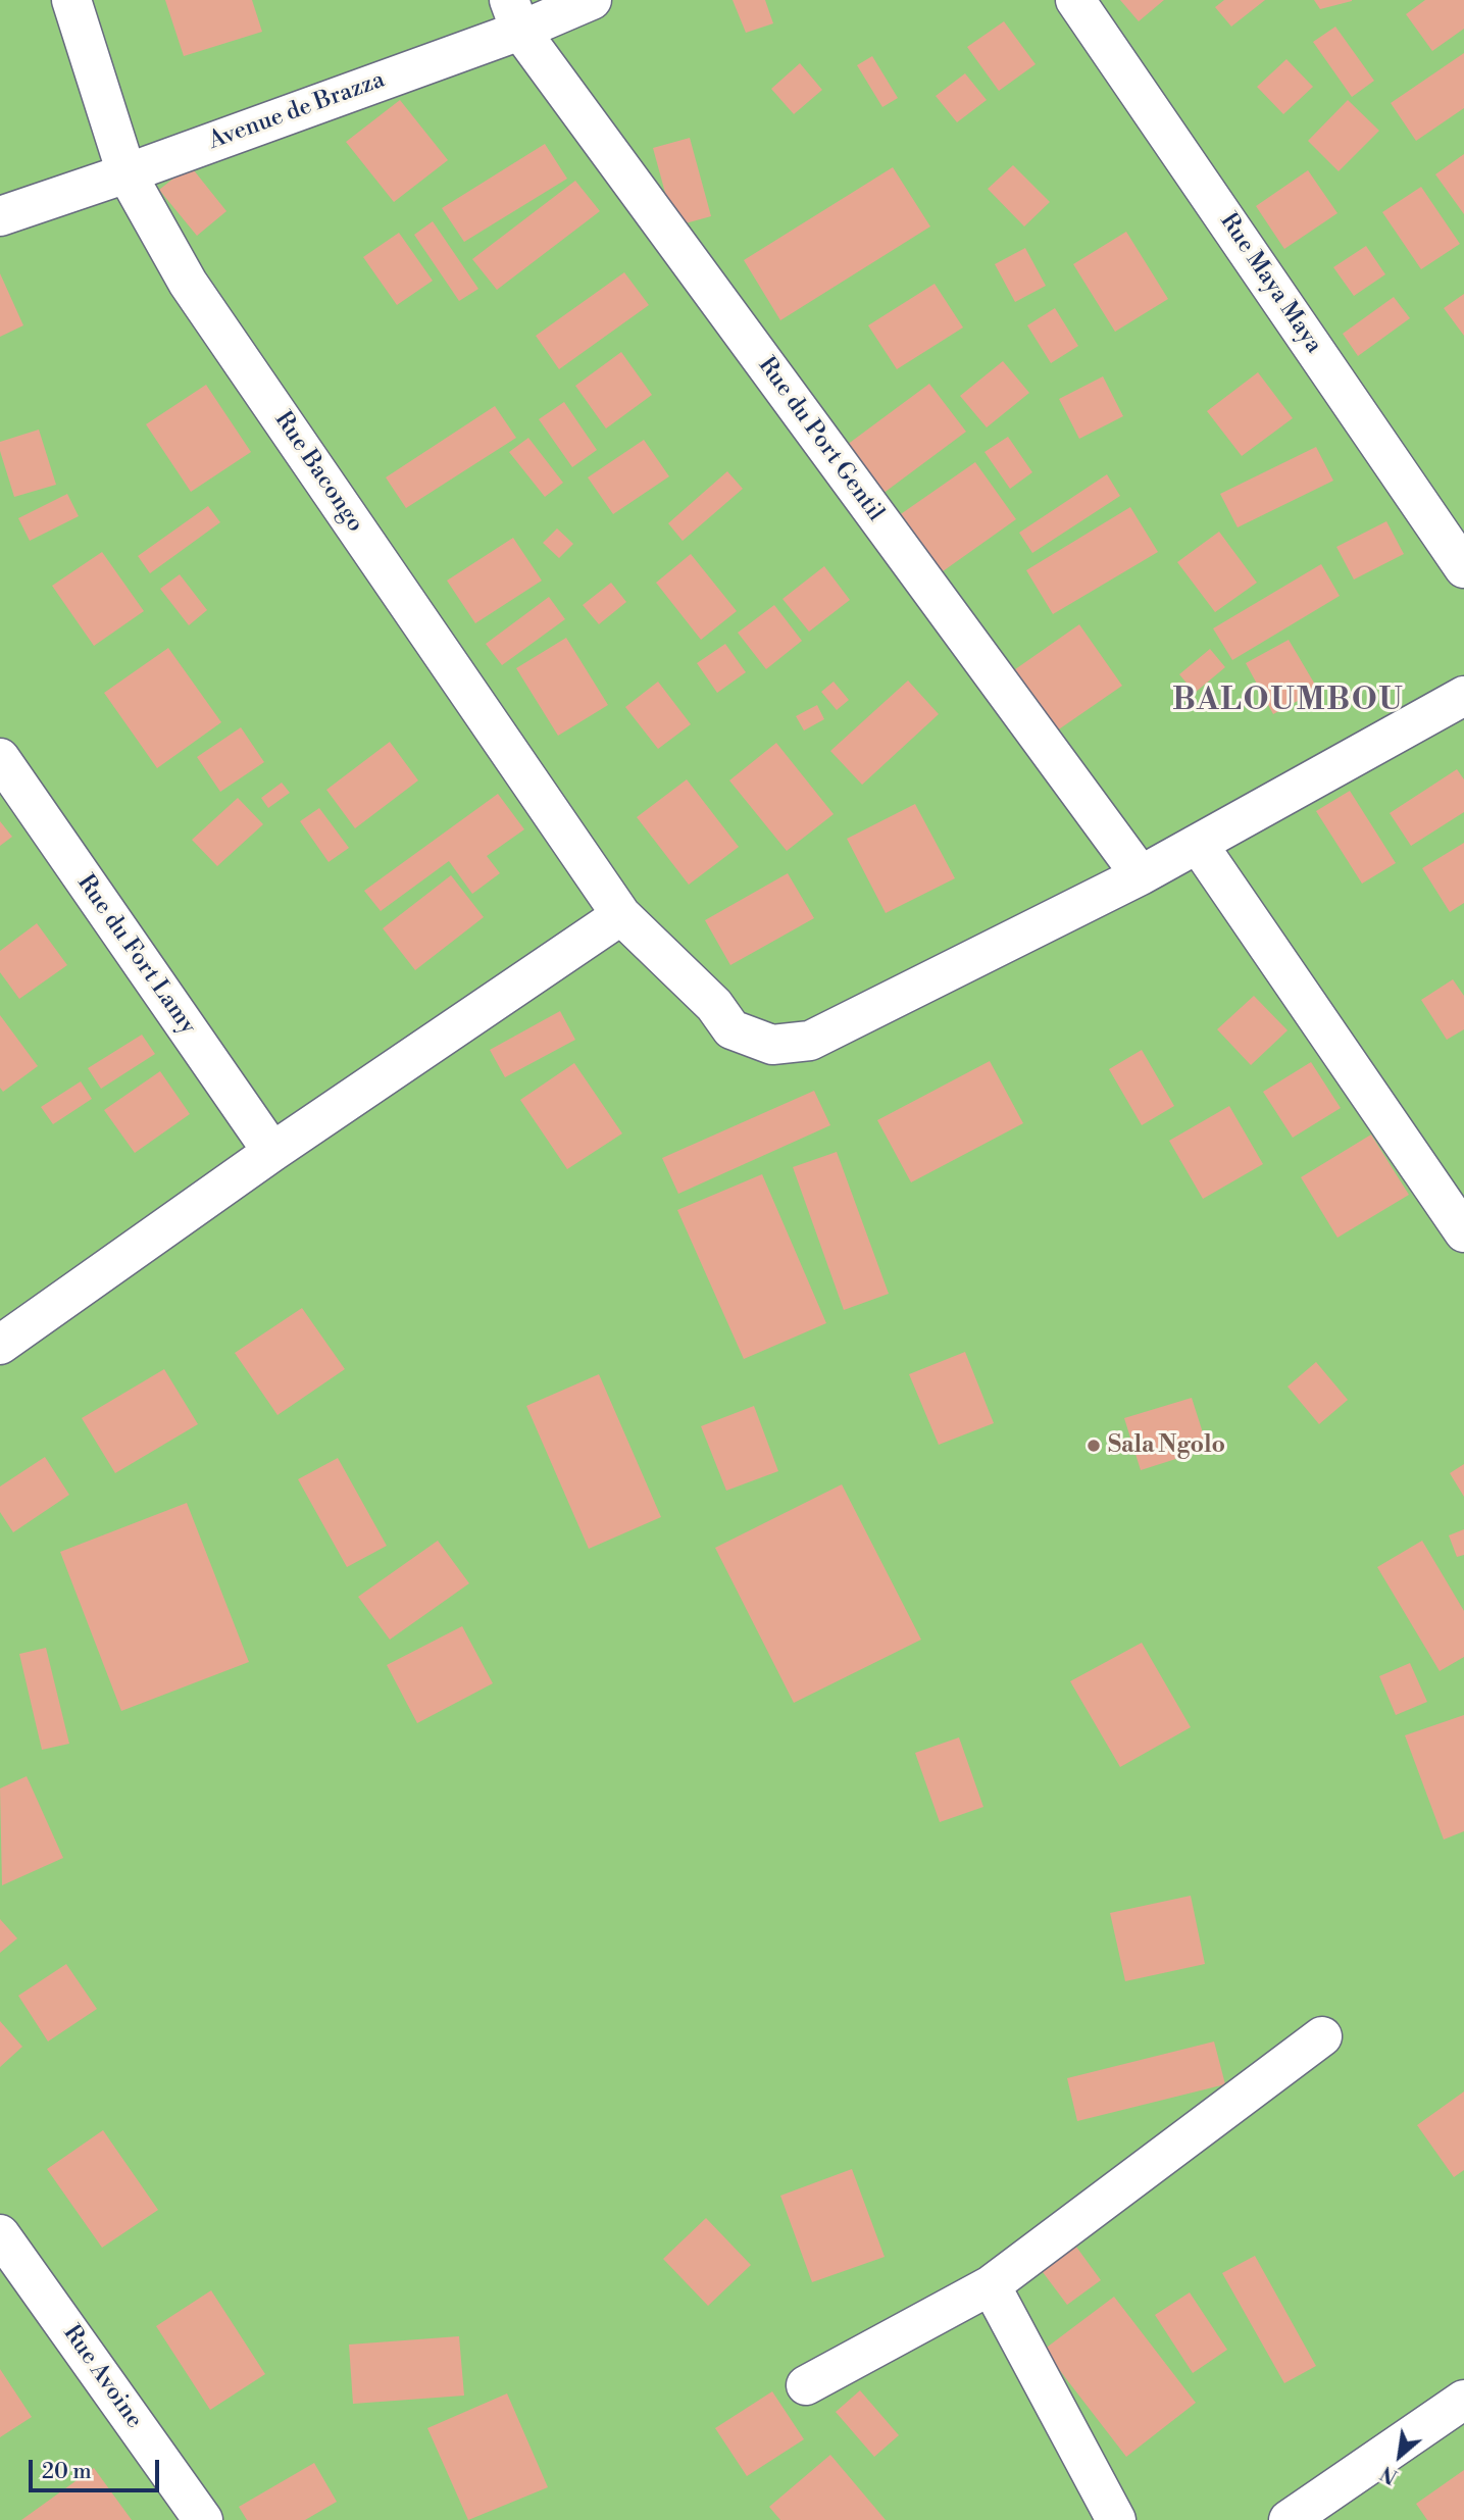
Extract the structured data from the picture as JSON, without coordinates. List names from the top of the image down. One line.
{"streets":{"street":["Avenue de Brazza","Rue Maya Maya","Rue du Port Gentil","Rue Bacongo","Rue du Fort Lamy","Rue Avoine"]},"crossings":[["Avenue de Brazza","Rue du Port Gentil"],["Avenue de Brazza","Rue Bacongo"],["Rue du Port Gentil","Rue Bacongo"]],"districts":["BALOUMBOU"],"places":["Sala Ngolo"],"scale_bar":"20 m","north":"bottom left"}
